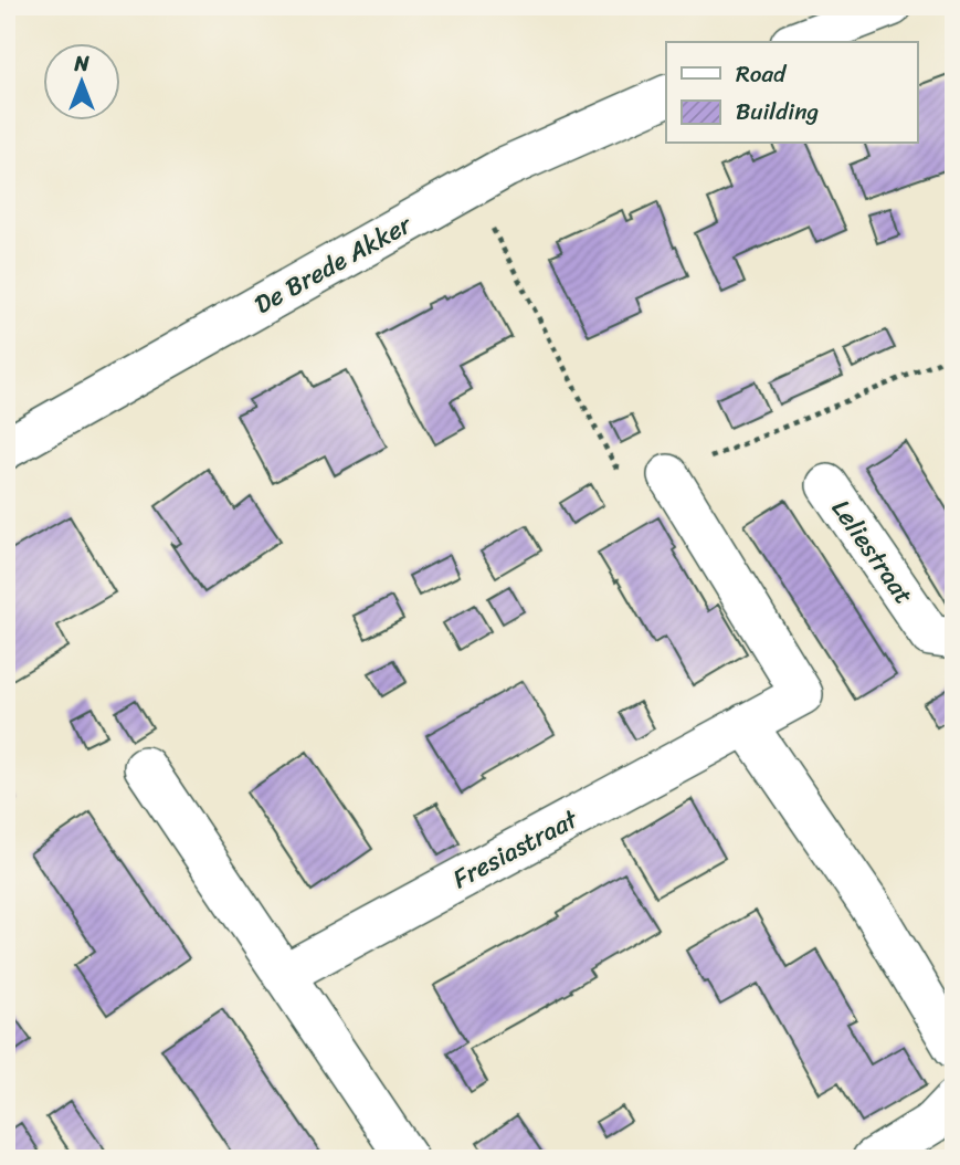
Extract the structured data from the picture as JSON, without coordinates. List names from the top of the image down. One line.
{"streets":{"street":["De Brede Akker","Leliestraat","Fresiastraat"]},"legend":["Road","Building"],"north":"top"}
